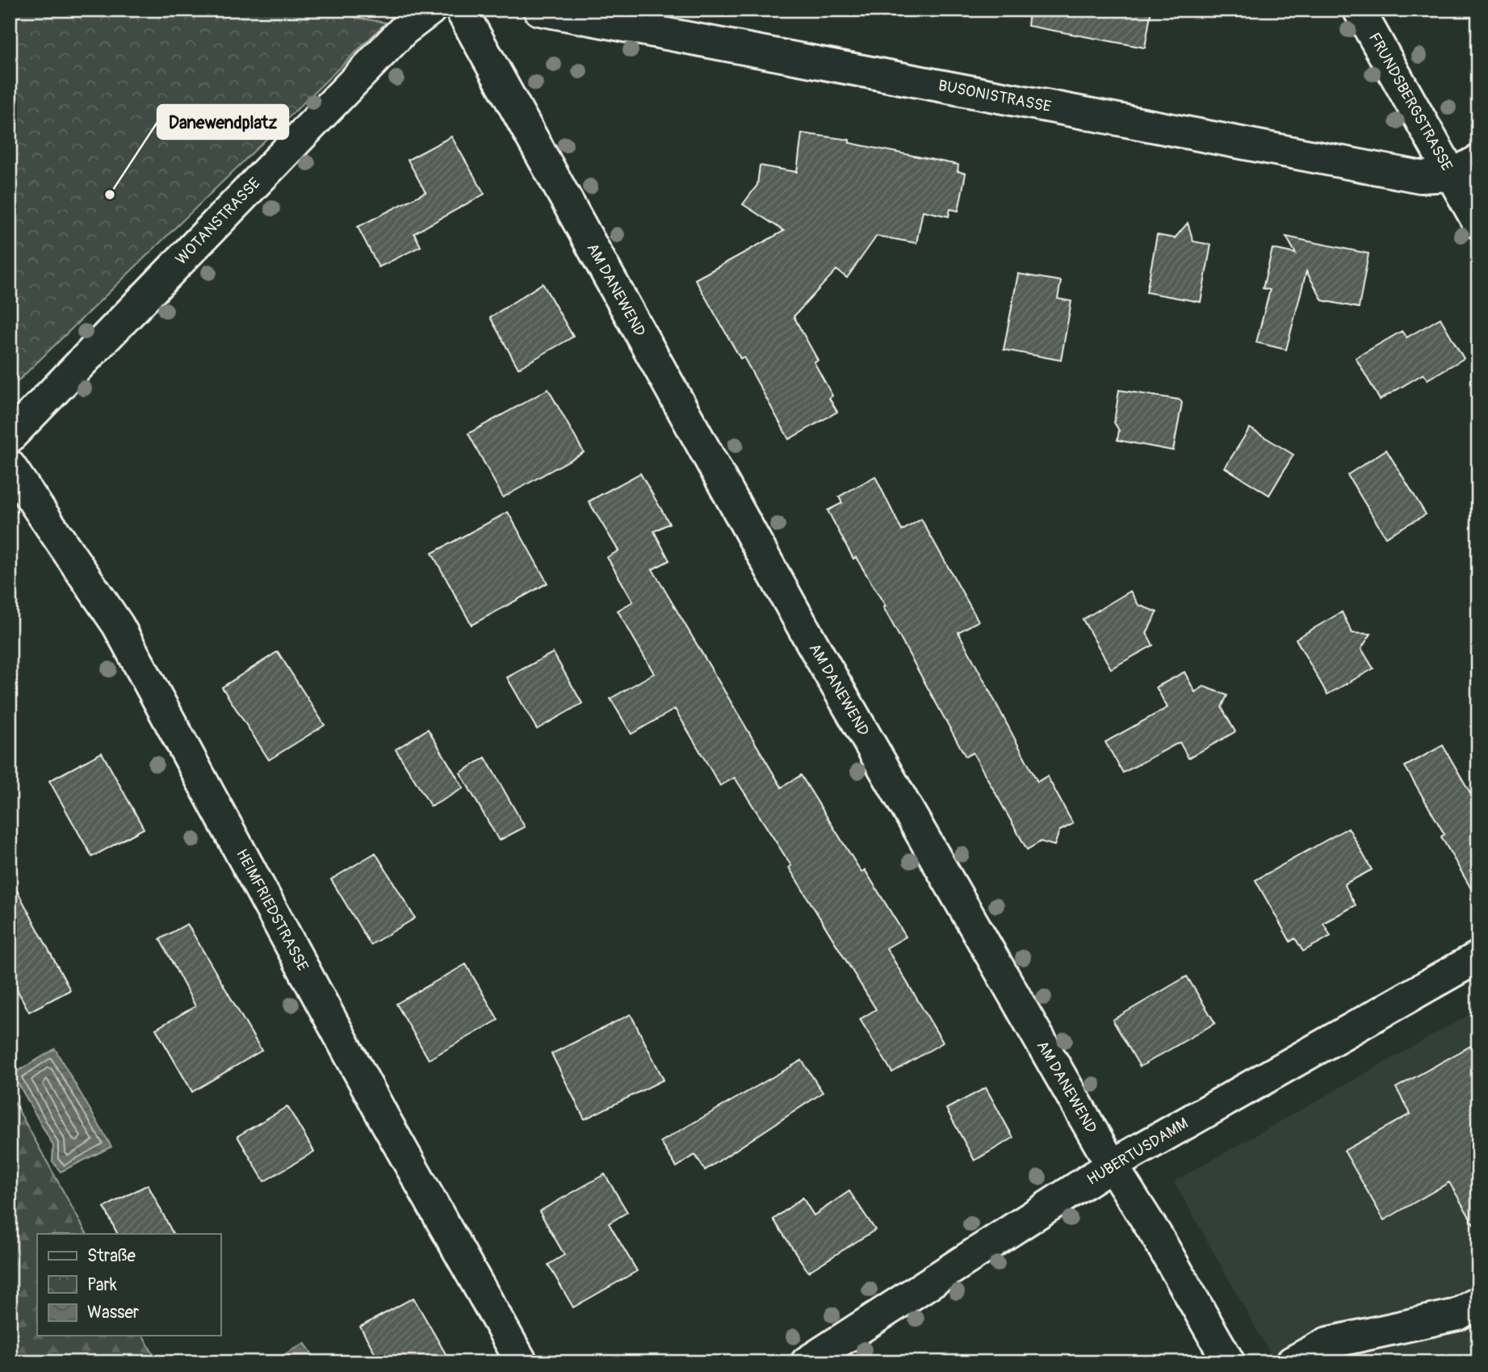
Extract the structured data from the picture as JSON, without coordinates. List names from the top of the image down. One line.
{"streets":{"street":["BUSONISTRASSE","FRUNDSBERGSTRASSE","WOTANSTRASSE","AM DANEWEND","HEIMFRIEDSTRASSE","HUBERTUSDAMM"]},"crossings":[["BUSONISTRASSE","FRUNDSBERGSTRASSE"],["AM DANEWEND","HUBERTUSDAMM"]],"places":["Danewendplatz"],"legend":["Straße","Park","Wasser"]}
